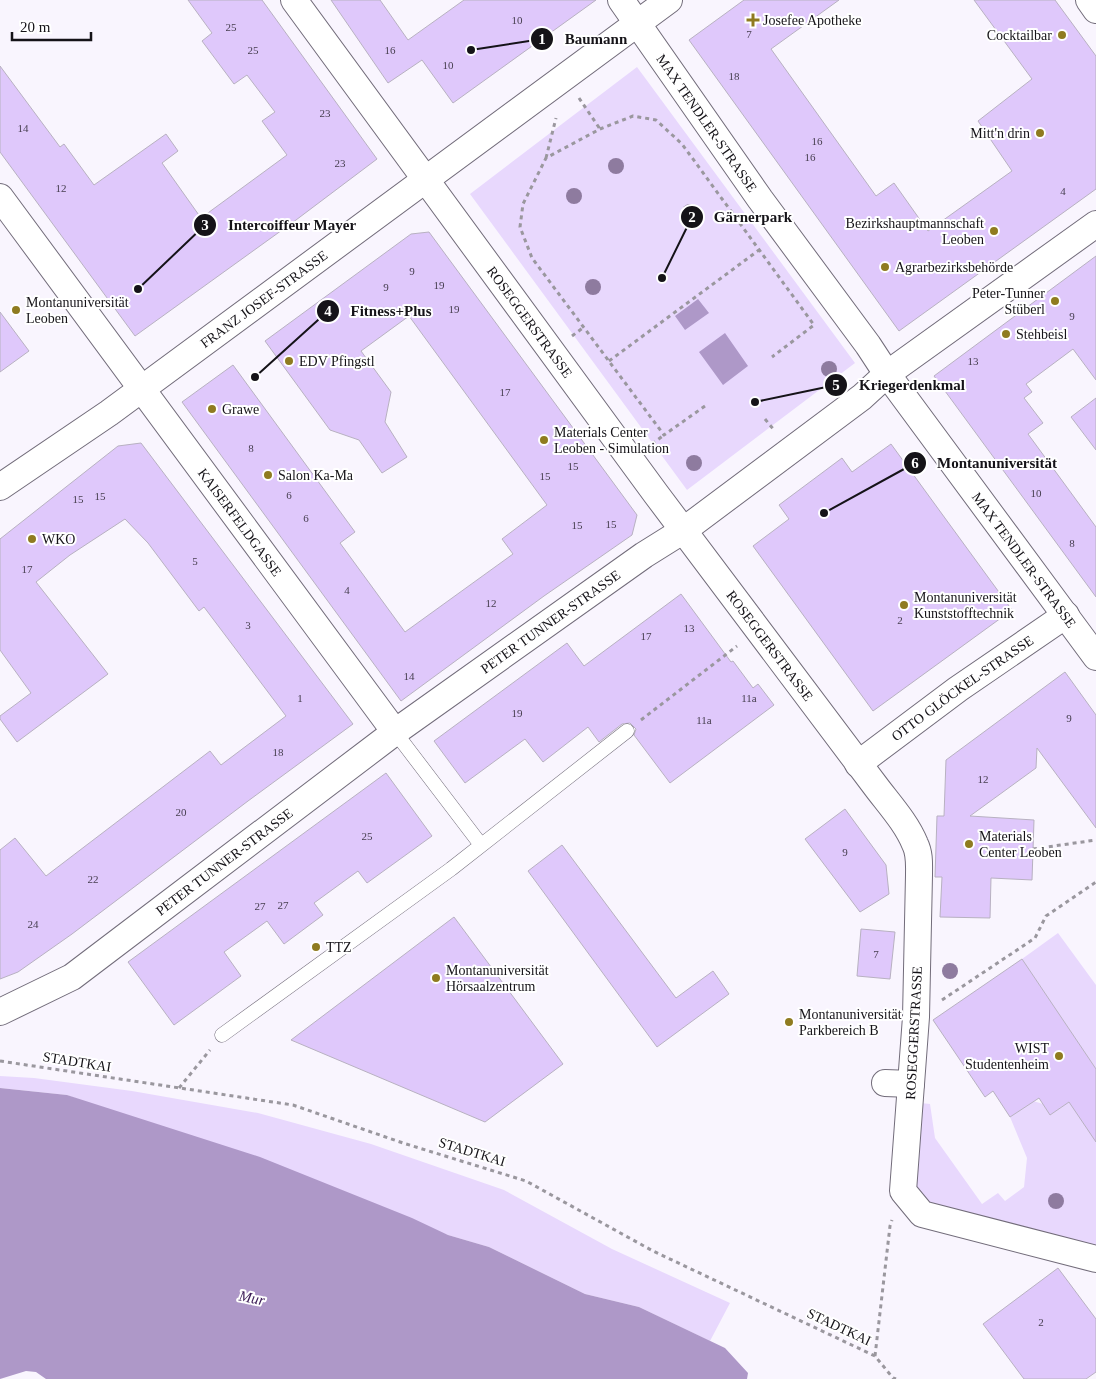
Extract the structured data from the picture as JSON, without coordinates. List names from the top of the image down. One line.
{"streets":{"street":["MAX TENDLER-STRASSE","FRANZ JOSEF-STRASSE","ROSEGGERSTRASSE","KAISERFELDGASSE","PETER TUNNER-STRASSE","OTTO GLÖCKEL-STRASSE"],"path":["STADTKAI"]},"crossings":[["MAX TENDLER-STRASSE","FRANZ JOSEF-STRASSE"],["MAX TENDLER-STRASSE","PETER TUNNER-STRASSE"],["MAX TENDLER-STRASSE","OTTO GLÖCKEL-STRASSE"],["FRANZ JOSEF-STRASSE","ROSEGGERSTRASSE"],["FRANZ JOSEF-STRASSE","KAISERFELDGASSE"],["ROSEGGERSTRASSE","PETER TUNNER-STRASSE"],["ROSEGGERSTRASSE","OTTO GLÖCKEL-STRASSE"],["KAISERFELDGASSE","PETER TUNNER-STRASSE"]],"water":["Mur"],"places":{"health":["Josefee Apotheke"],"other":["Cocktailbar","Baumann","Mitt'n drin","Bezirkshauptmannschaft Leoben","Agrarbezirksbehörde","Gärnerpark","Intercoiffeur Mayer","Peter-Tunner Stüberl","Montanuniversität Leoben","Stehbeisl","EDV Pfingstl","Fitness+Plus","Kriegerdenkmal","Grawe","Materials Center Leoben - Simulation","Salon Ka-Ma","Montanuniversität","WKO","Montanuniversität Kunststofftechnik","Materials Center Leoben","TTZ","Montanuniversität Hörsaalzentrum","Montanuniversität Parkbereich B","WIST Studentenheim"]},"house_numbers":["10","25","7","25","16","10","18","23","14","16","16","23","12","4","9","19","9","19","9","13","17","8","15","15","10","6","15","15","6","15","15","8","5","17","4","12","2","3","13","17","14","1","11a","19","9","11a","18","12","20","25","9","22","27","27","24","7","2"],"scale_bar":"20 m"}
